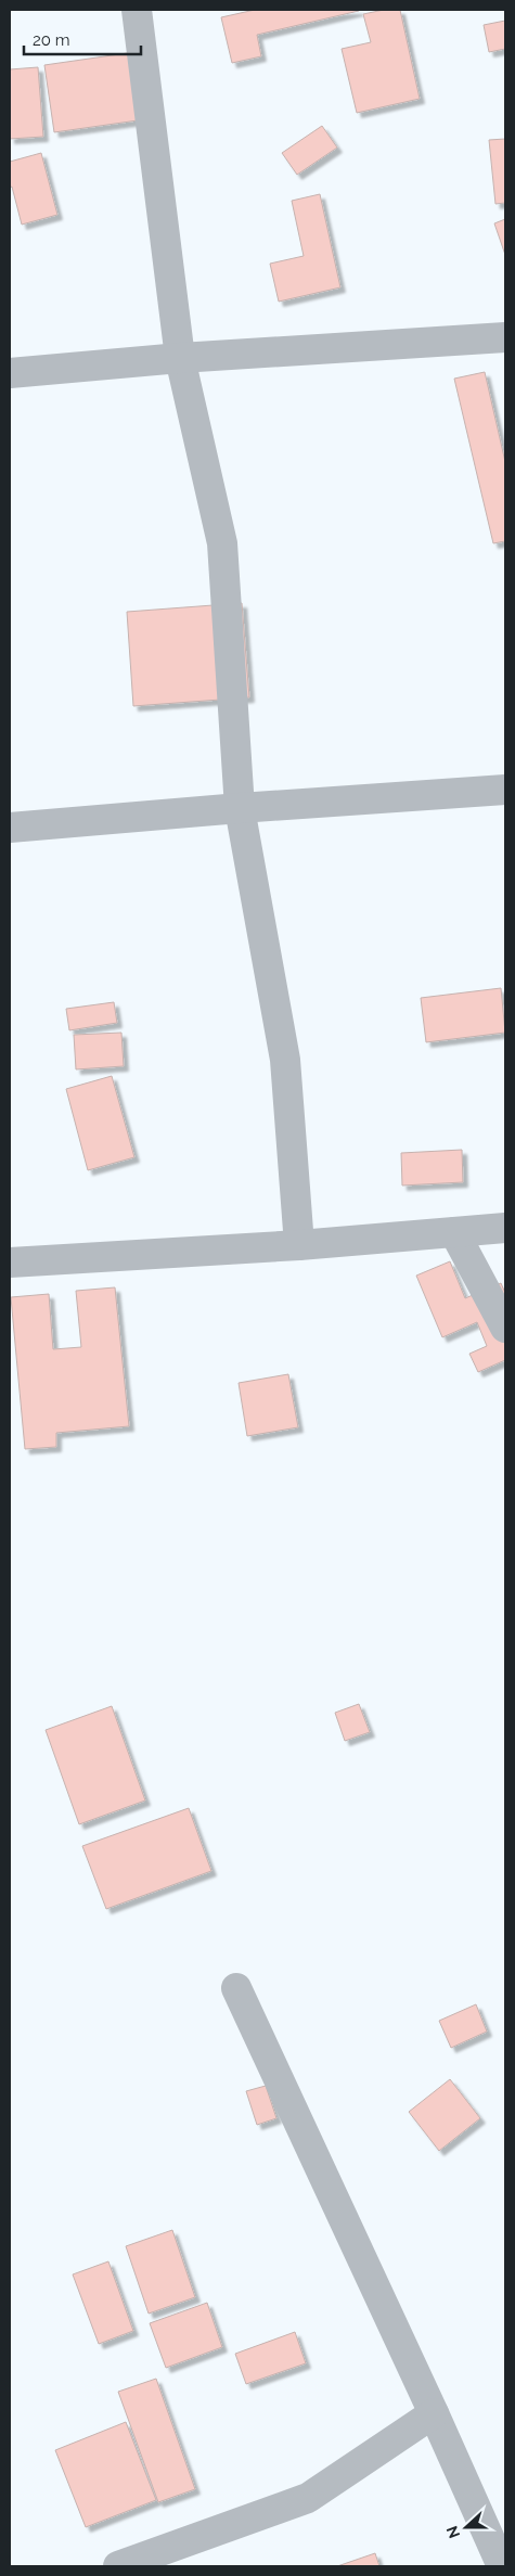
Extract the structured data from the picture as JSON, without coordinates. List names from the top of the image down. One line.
{"scale_bar":"20 m","north":"left"}
